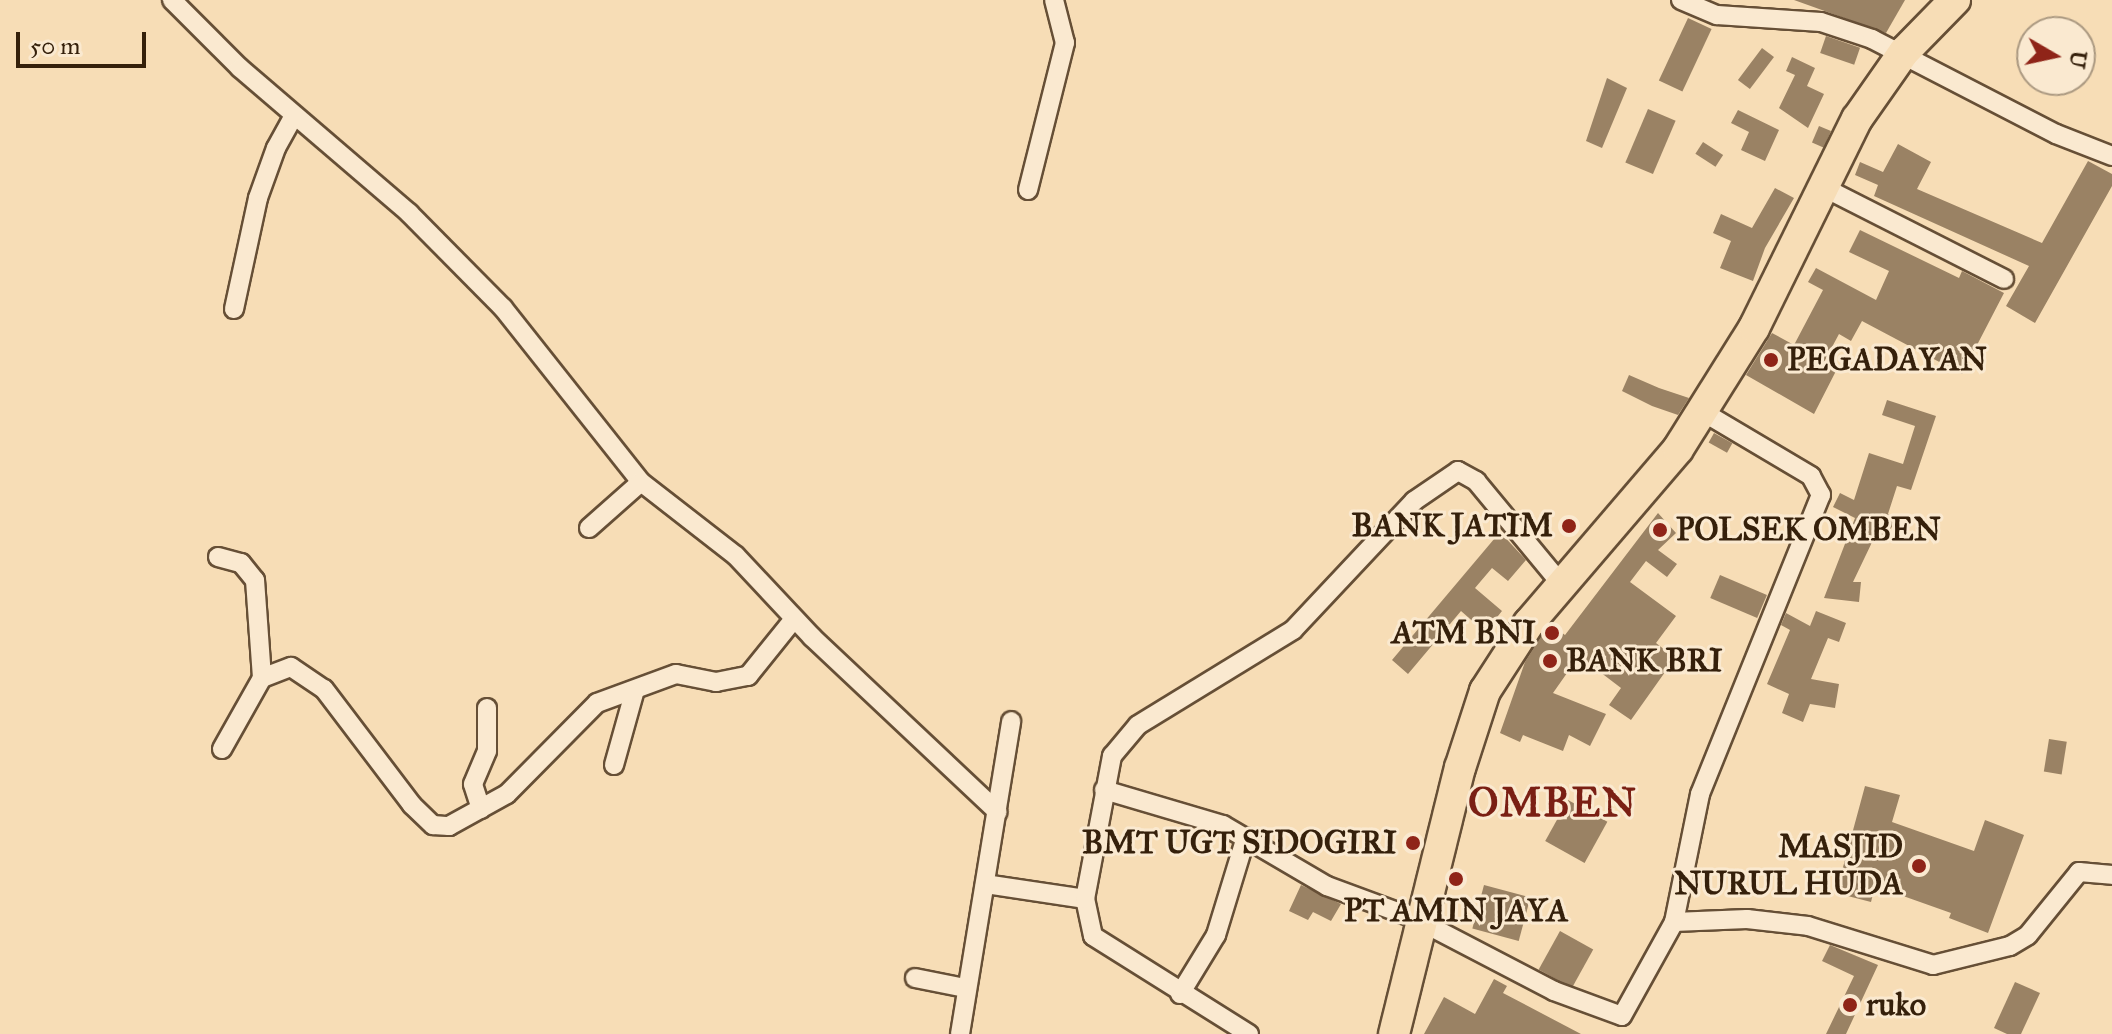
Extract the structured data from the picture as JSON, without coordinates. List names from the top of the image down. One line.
{"districts":["OMBEN"],"places":["PEGADAYAN","BANK JATIM","POLSEK OMBEN","ATM BNI","BANK BRI","BMT UGT SIDOGIRI","MASJID NURUL HUDA","PT AMIN JAYA","ruko"],"scale_bar":"50 m","north":"right"}
